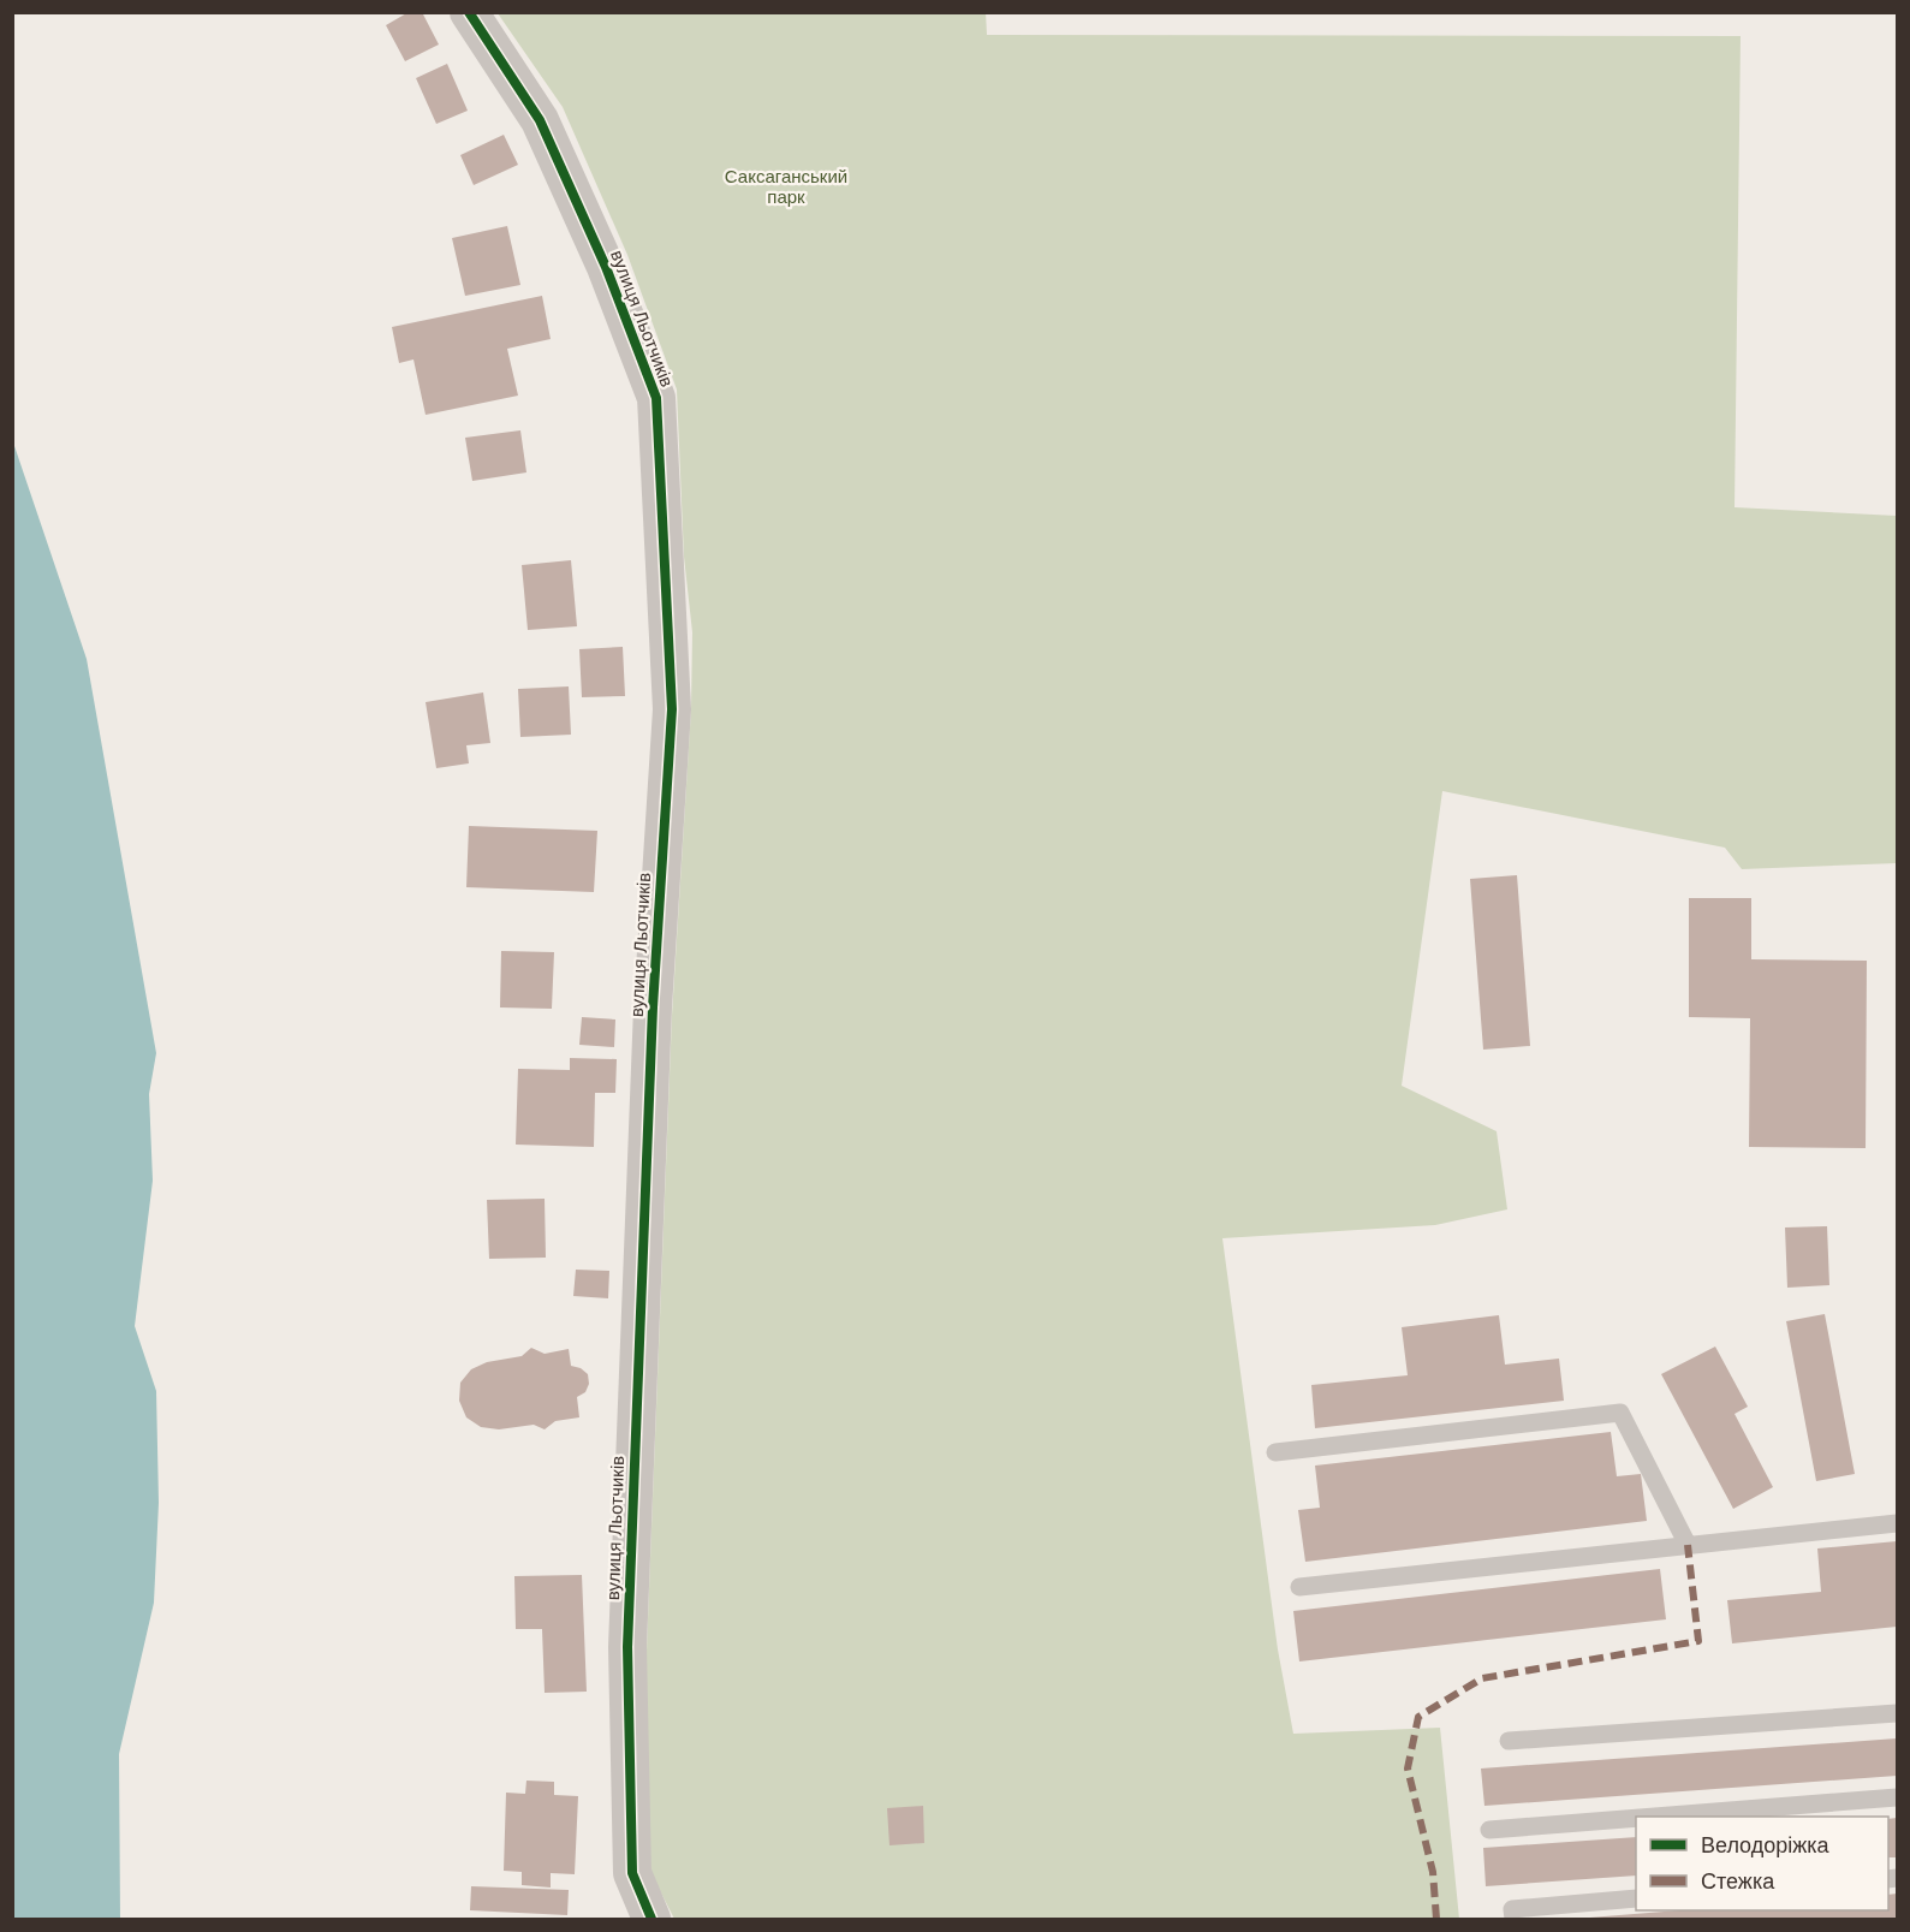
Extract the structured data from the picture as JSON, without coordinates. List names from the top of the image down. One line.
{"streets":{"street":["вулиця Льотчиків"]},"parks":["Саксаганський парк"],"legend":["Велодоріжка","Стежка"]}
